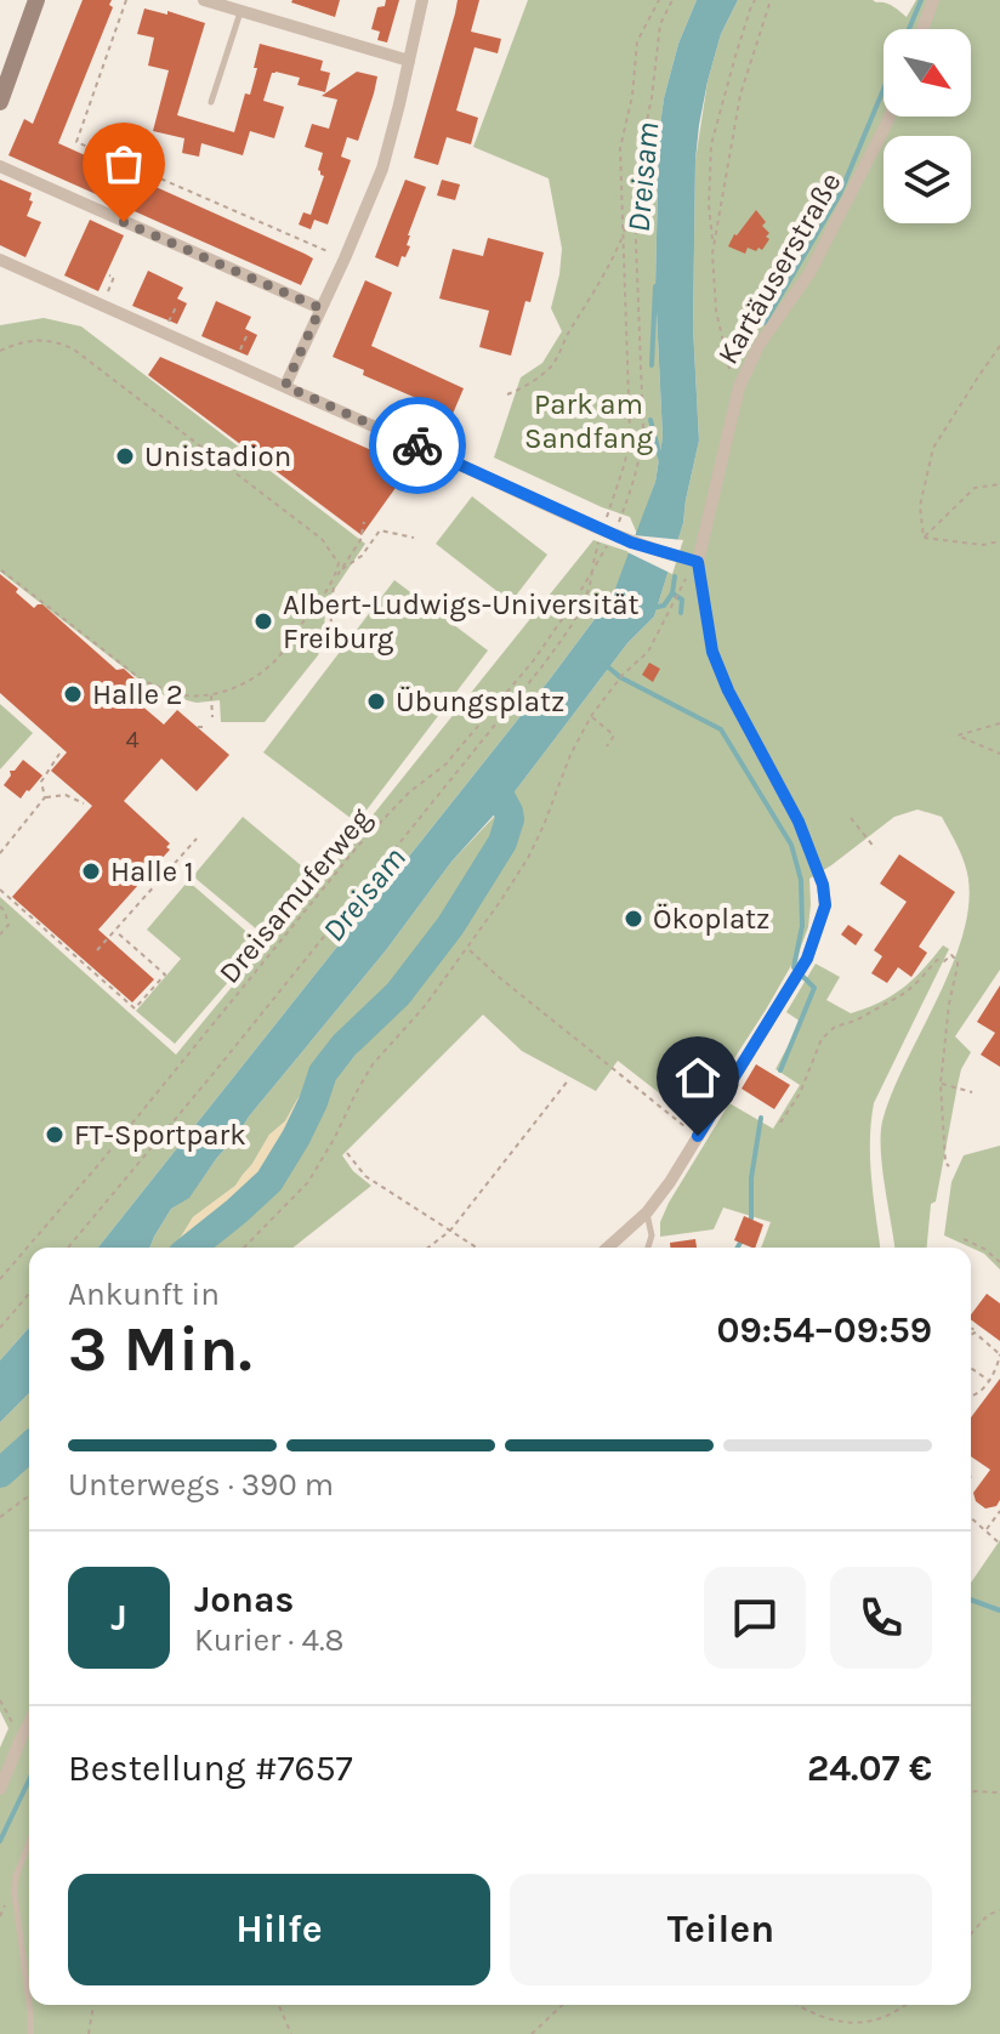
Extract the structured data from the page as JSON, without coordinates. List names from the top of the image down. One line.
{"streets":{"street":["Kartäuserstraße"],"path":["Dreisamuferweg"]},"water":["Dreisam"],"parks":["Park am Sandfang"],"places":["Unistadion","Albert-Ludwigs-Universität Freiburg","Halle 2","Übungsplatz","Halle 1","Ökoplatz","FT-Sportpark"],"house_numbers":["4"],"north":"bottom right","page":{"heading":["3 Min.","Ankunft in","09:54–09:59"],"panel":["Jonas","Kurier · 4.8","Bestellung #7657","24.07 €"],"bar":"Unterwegs · 390 m","round":"J","buttons":["Hilfe","Teilen"]}}
